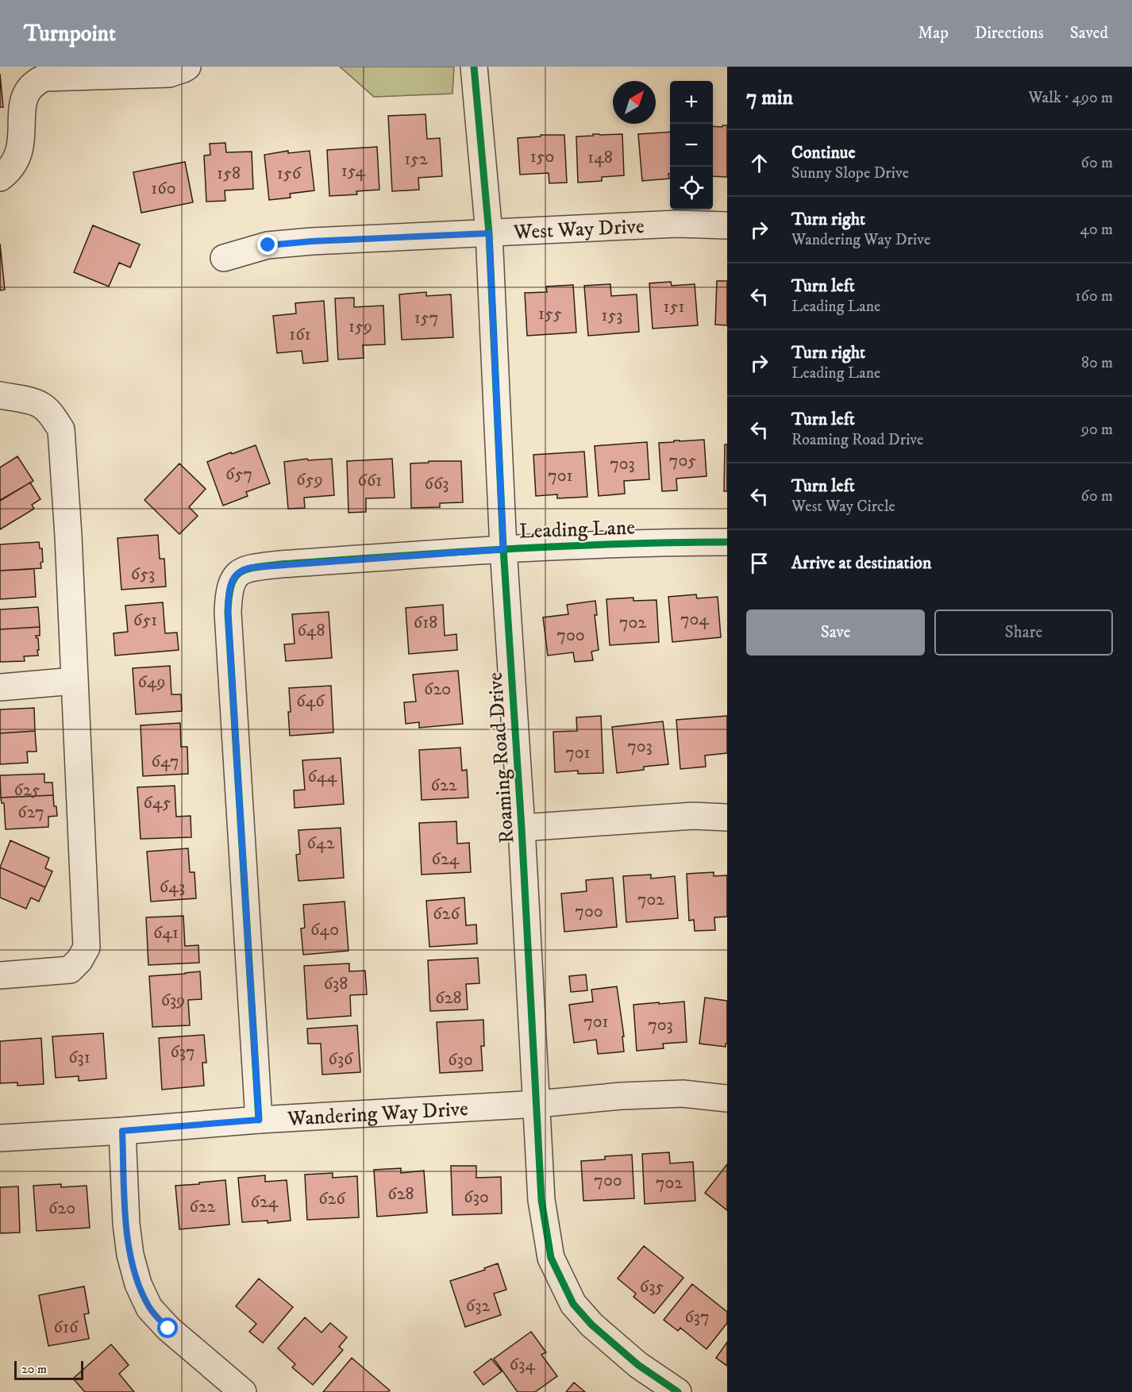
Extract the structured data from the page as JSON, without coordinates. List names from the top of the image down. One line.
{"streets":{"street":["West Way Drive","Leading Lane","Roaming Road Drive","Wandering Way Drive"]},"crossings":[["West Way Drive","Roaming Road Drive"],["Leading Lane","Roaming Road Drive"],["Leading Lane","Wandering Way Drive"],["Roaming Road Drive","Wandering Way Drive"]],"house_numbers":["150","148","152","154","158","156","160","151","155","153","157","159","161","705","703","657","701","659","661","663","653","704","651","618","702","648","700","649","620","646","703","701","647","644","622","625","645","627","642","624","643","702","700","626","640","641","638","628","639","701","703","637","631","636","630","700","702","628","630","626","624","622","620","635","632","637","616","634"],"scale_bar":"20 m","north":"top right","page":{"header":"Turnpoint","nav":["Map","Directions","Saved"],"heading":["7 min","Walk · 490 m"],"map_buttons":["+","−"],"list":[["Continue","Sunny Slope Drive","60 m"],["Turn right","Wandering Way Drive","40 m"],["Turn left","Leading Lane","160 m"],["Turn right","Leading Lane","80 m"],["Turn left","Roaming Road Drive","90 m"],["Turn left","West Way Circle","60 m"],"Arrive at destination"],"buttons":["Save","Share"],"scale":"20 m"}}
